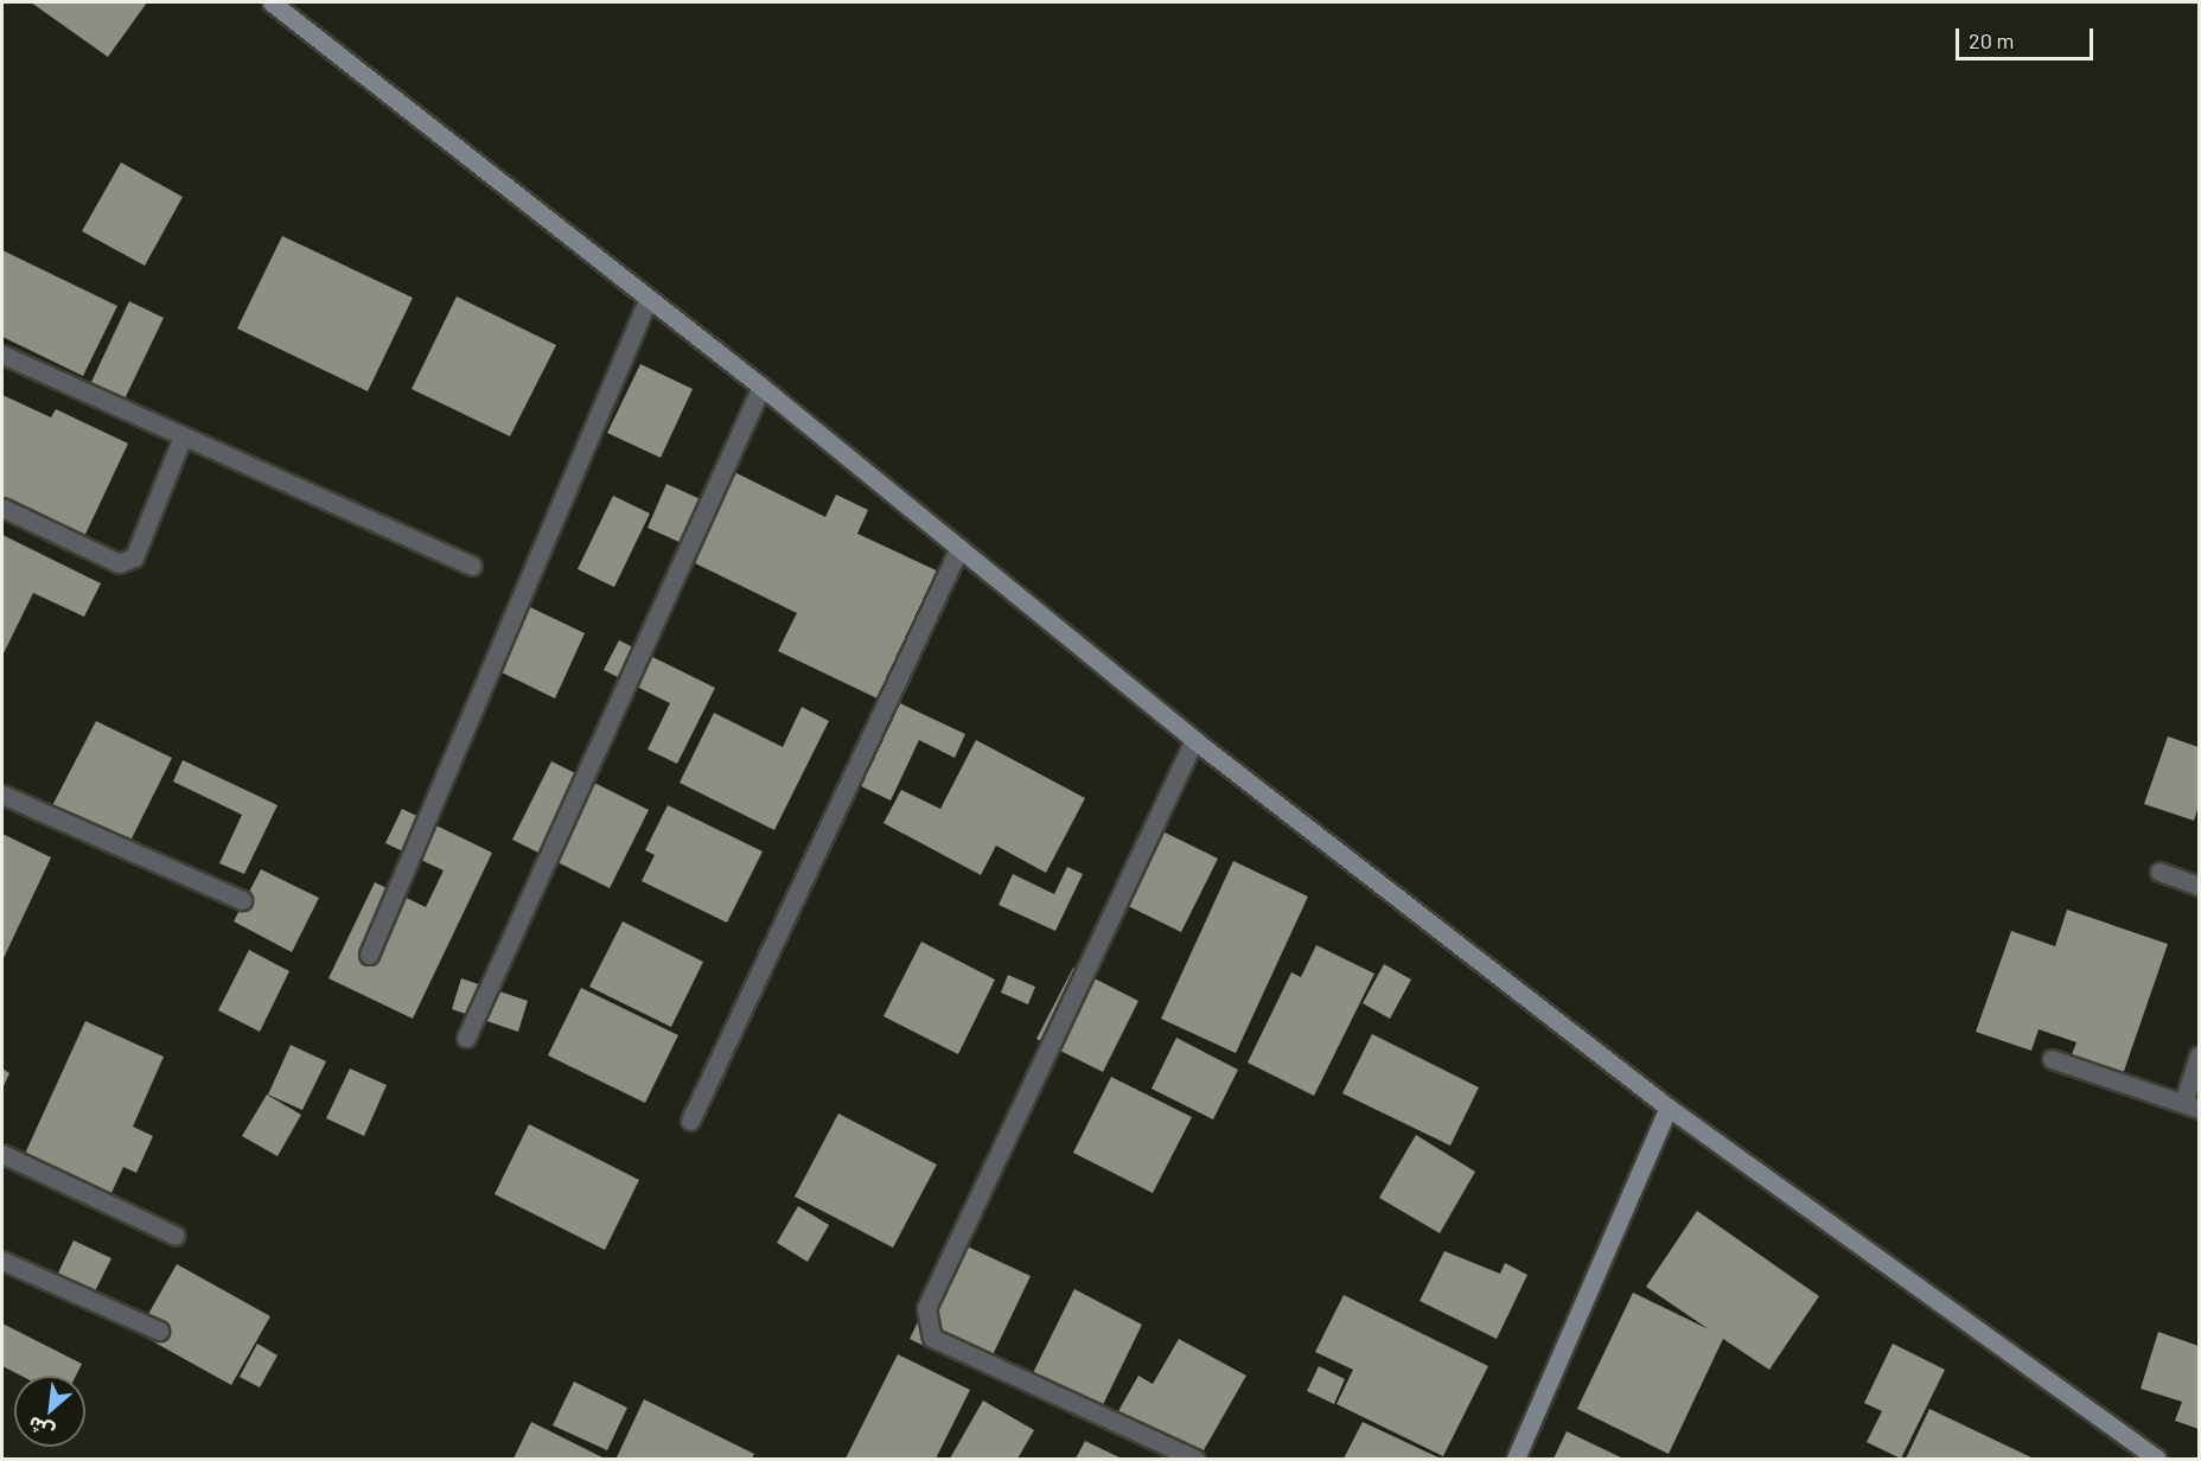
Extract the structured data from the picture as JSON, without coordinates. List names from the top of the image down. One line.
{"scale_bar":"20 m","north":"bottom left"}
